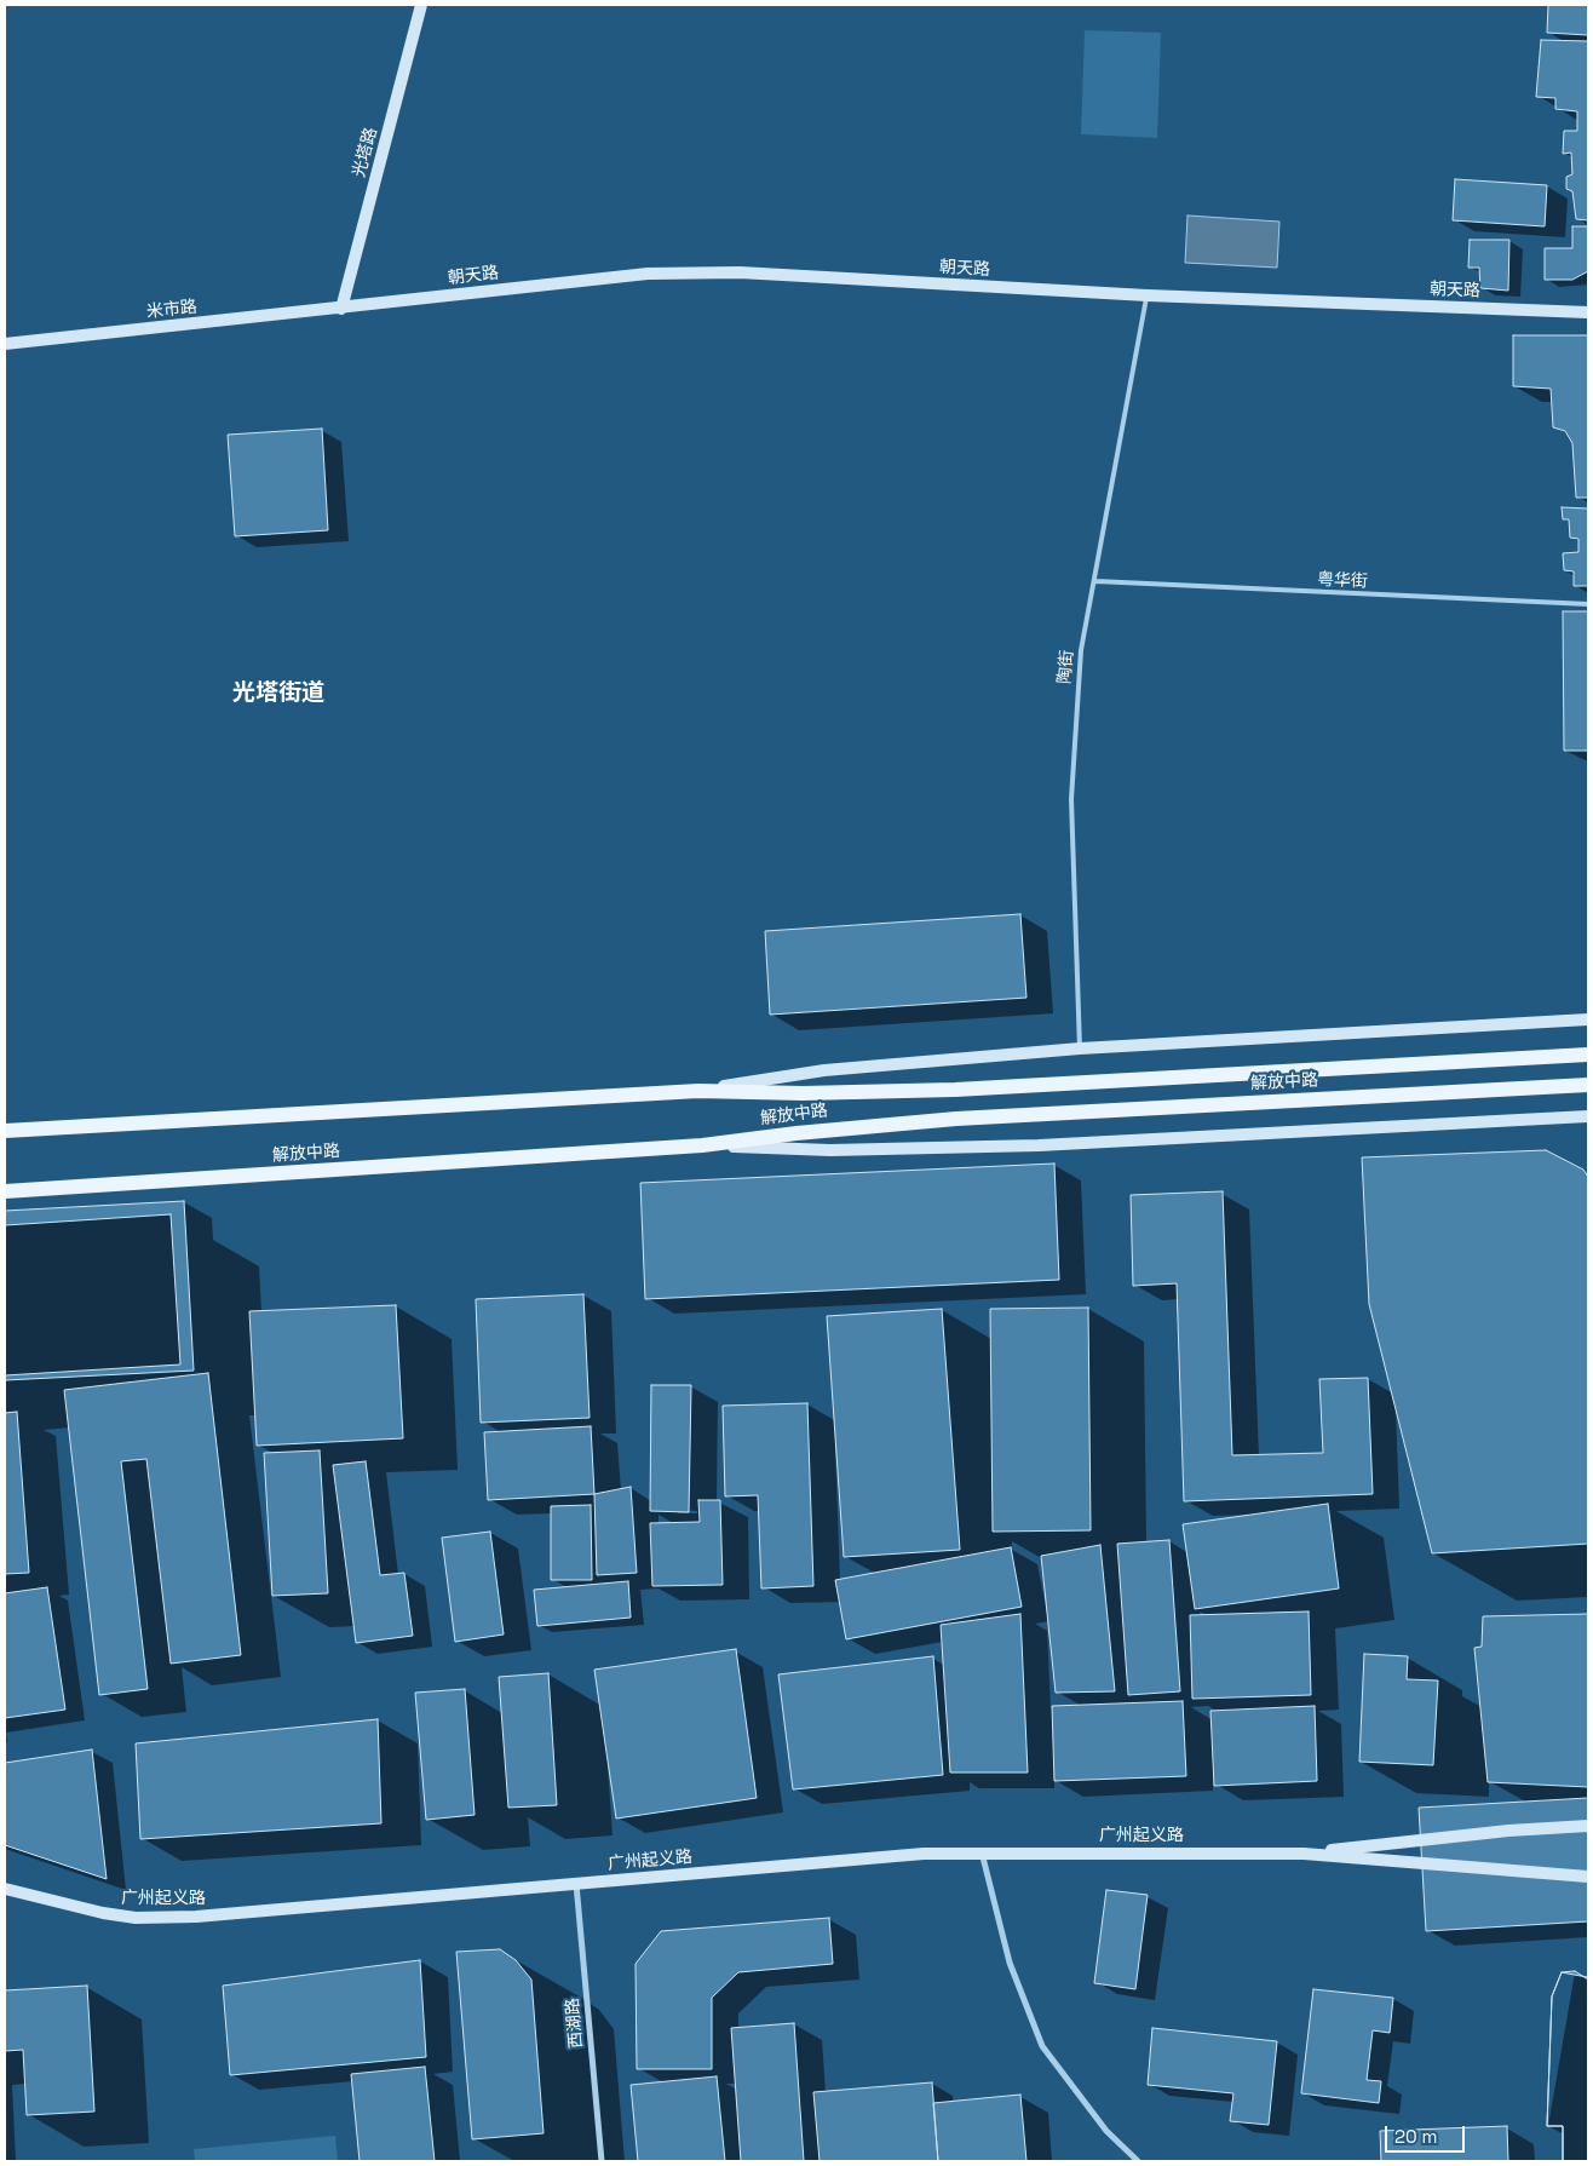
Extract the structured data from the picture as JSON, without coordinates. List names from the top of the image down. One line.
{"streets":{"main road":["光塔路","朝天路","米市路","解放中路","广州起义路"],"street":["西湖路"],"lane":["粤华街","陶街"]},"crossings":[["光塔路","朝天路"],["光塔路","米市路"],["朝天路","米市路"],["朝天路","陶街"],["粤华街","陶街"],["广州起义路","西湖路"]],"districts":["光塔街道"],"scale_bar":"20 m"}
